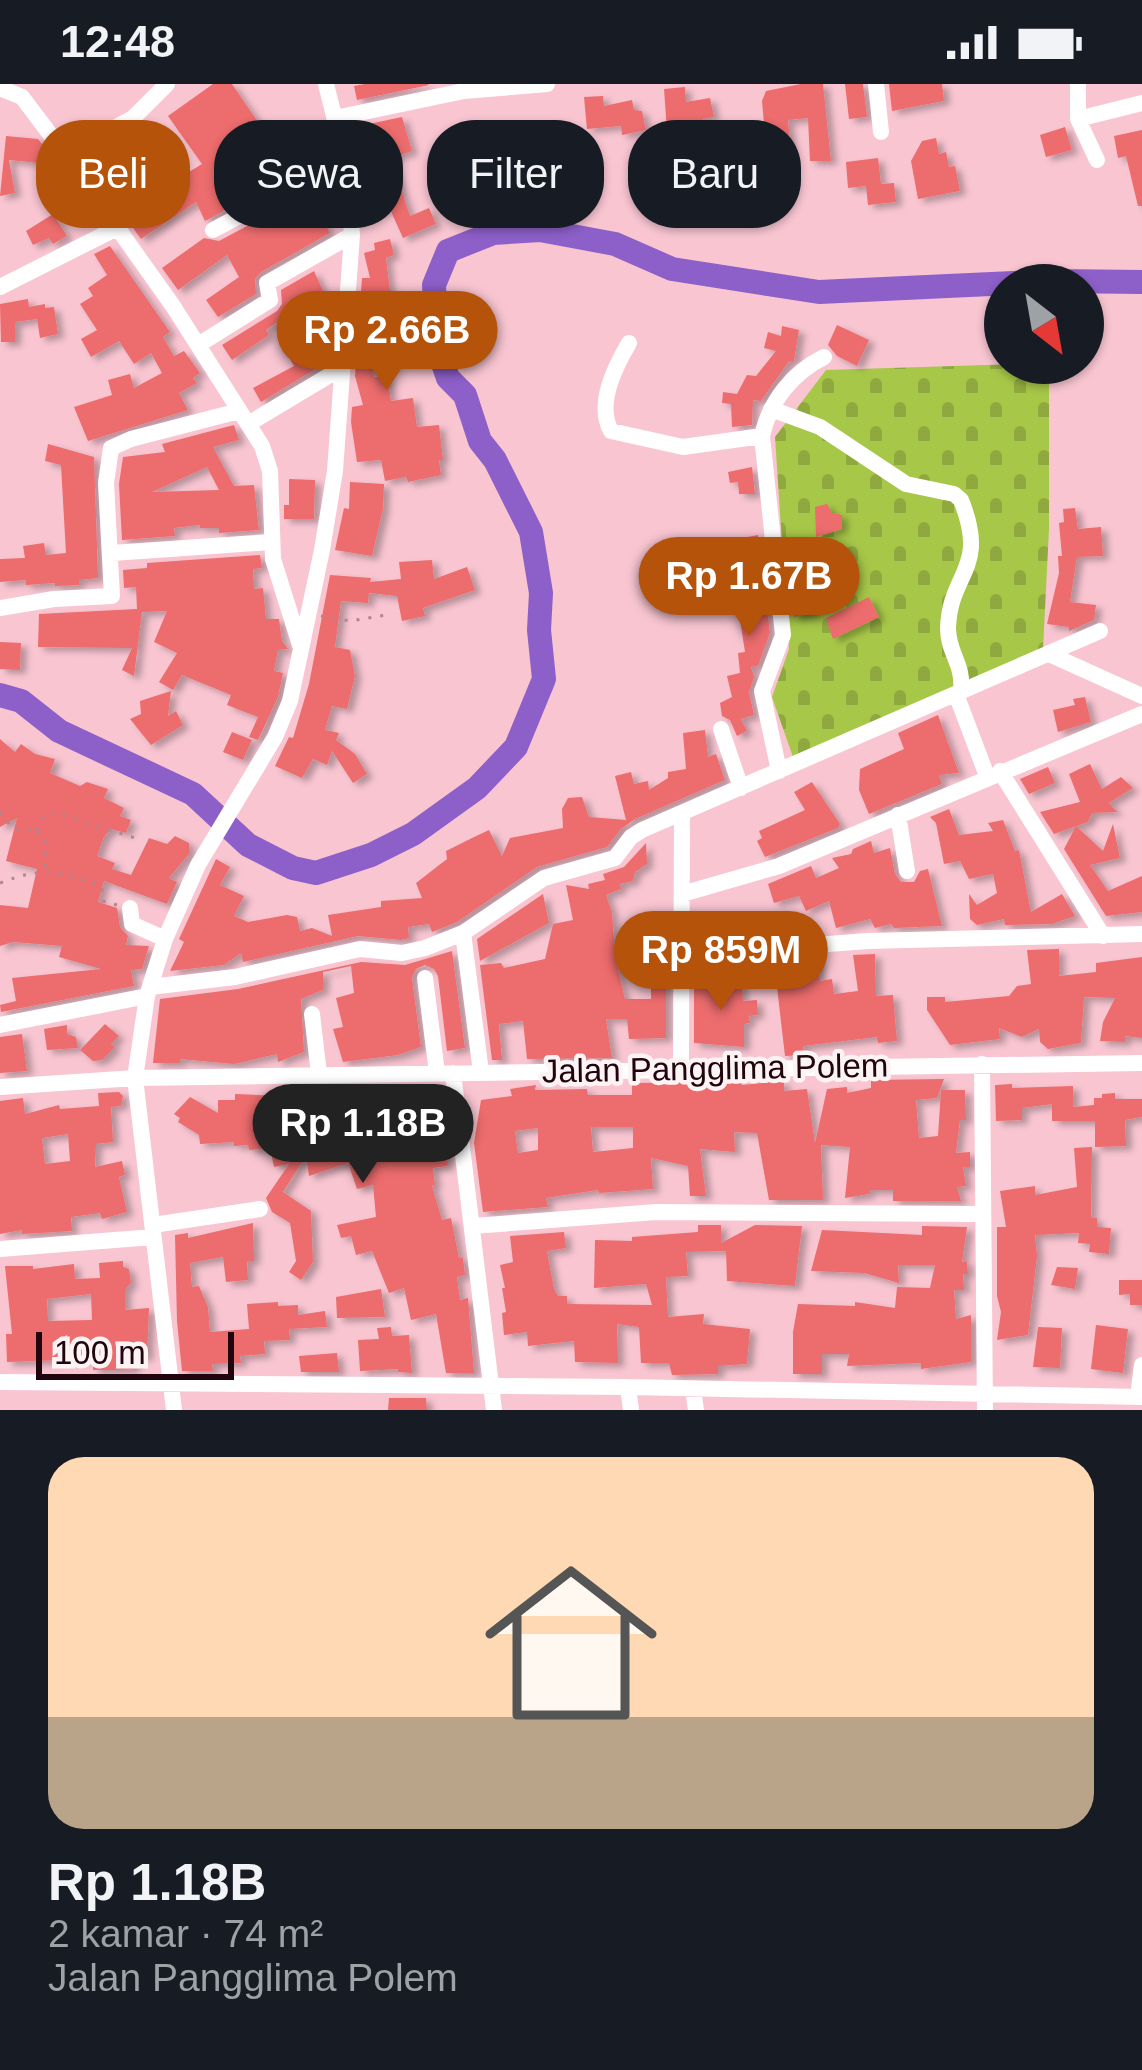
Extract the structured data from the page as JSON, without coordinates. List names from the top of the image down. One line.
{"streets":{"street":["Jalan Pangglima Polem"]},"scale_bar":"100 m","north":"bottom right","page":{"status":"12:48","chip":["Beli","Sewa","Filter","Baru"],"price":["Rp 2.66B","Rp 1.67B","Rp 859M","Rp 1.18B"],"scale":"100 m","list":[{"name":"Rp 1.18B","note":"2 kamar · 74 m² · Jalan Pangglima Polem"}]}}
